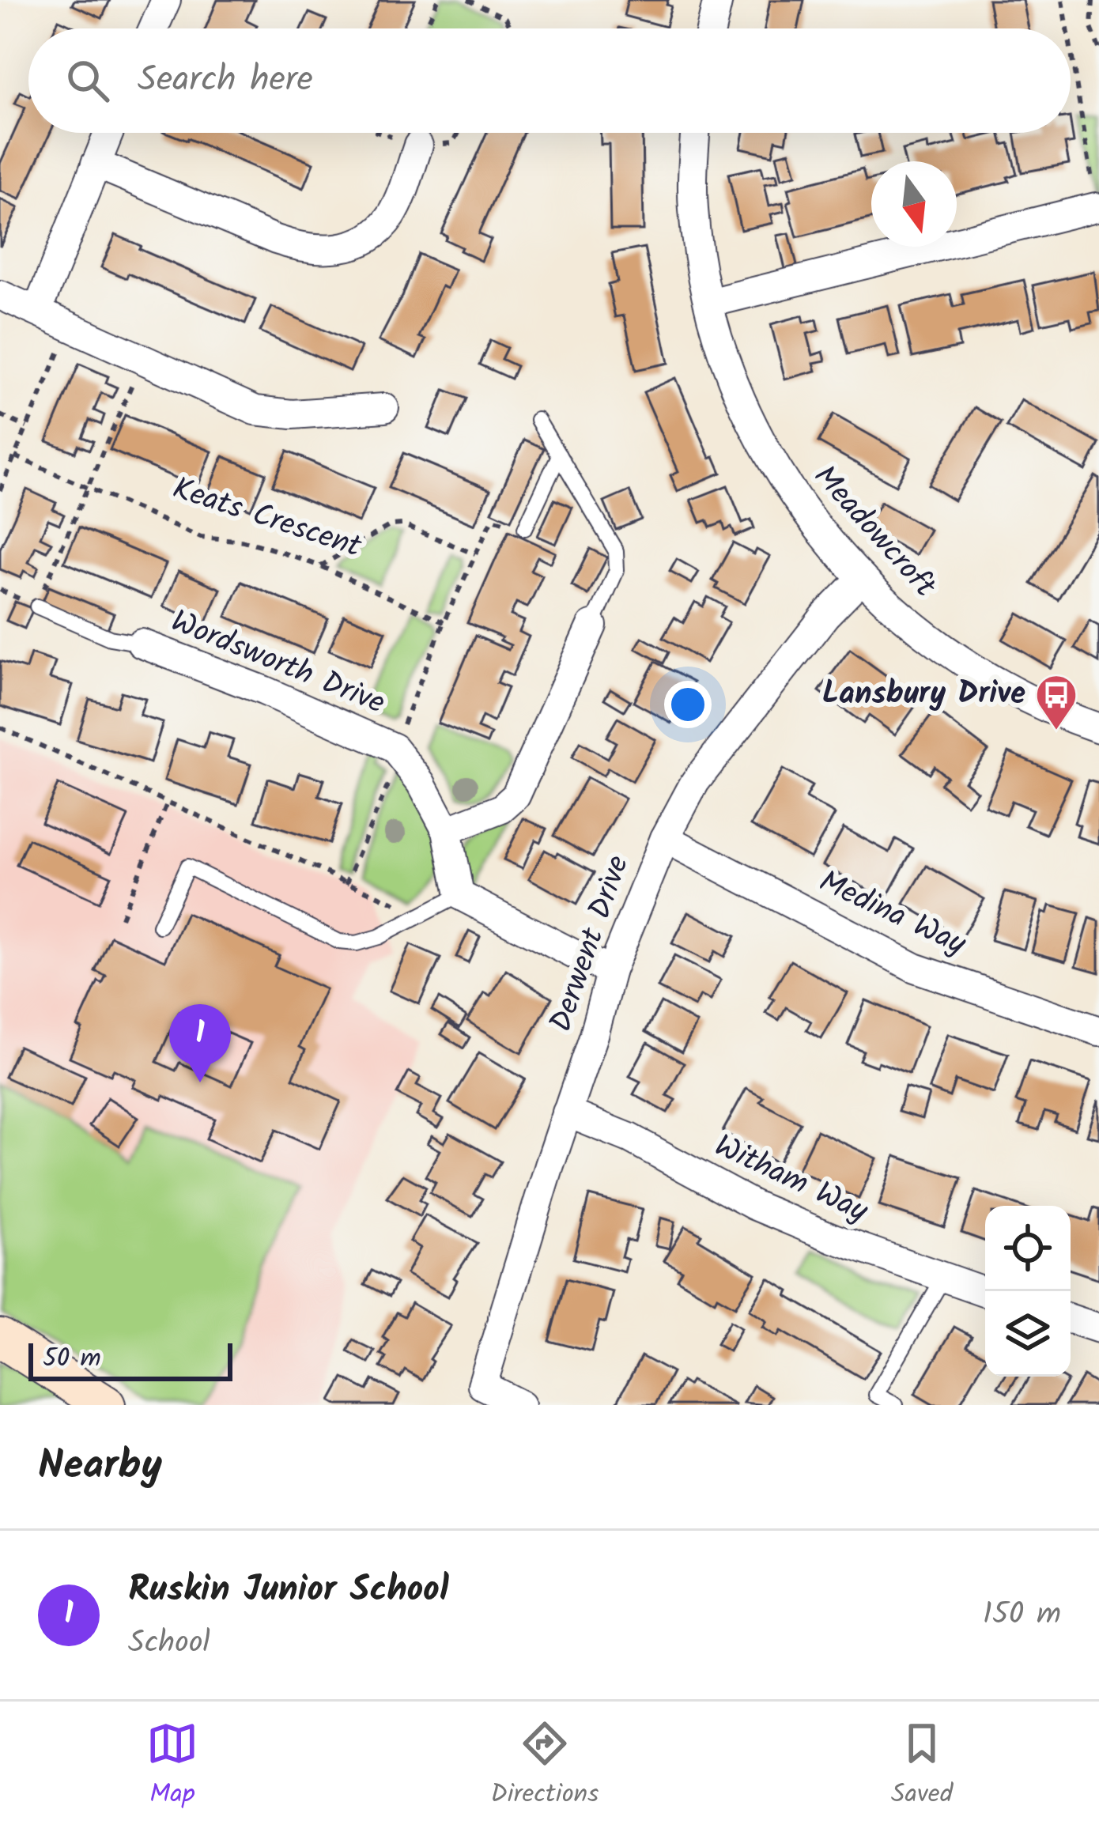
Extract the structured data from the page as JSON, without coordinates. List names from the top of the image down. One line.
{"streets":{"street":["Meadowcroft","Wordsworth Drive","Medina Way","Derwent Drive","Witham Way"],"path":["Keats Crescent"]},"crossings":[["Meadowcroft","Derwent Drive"],["Medina Way","Derwent Drive"],["Derwent Drive","Witham Way"]],"places":{"bus stop":["Lansbury Drive"]},"scale_bar":"50 m","north":"bottom","page":{"search":"Search here","pins":"1","scale":"50 m","heading":"Nearby","list":[{"mark":"1","name":"Ruskin Junior School","note":"School","value":"150 m"}],"nav":["Map","Directions","Saved"]}}
